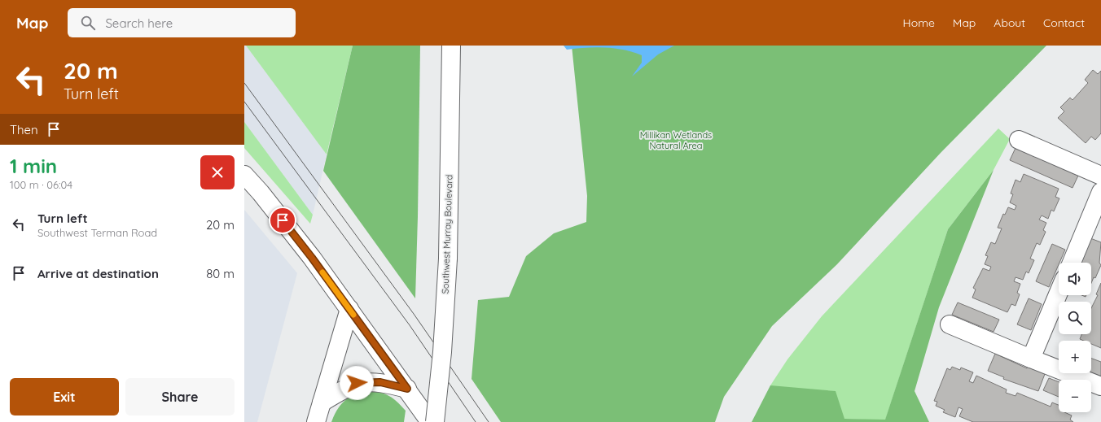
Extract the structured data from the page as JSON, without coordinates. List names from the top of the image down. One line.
{"streets":{"street":["Southwest Murray Boulevard"]},"parks":["Millikan Wetlands Natural Area"],"page":{"header":"Map","search":"Search here","nav":["Home","Map","About","Contact"],"turn":["20 m","Turn left"],"then":"Then","heading":["1 min","100 m · 06:04"],"list":[{"name":"Turn left","note":"Southwest Terman Road","value":"20 m"},{"name":"Arrive at destination","value":"80 m"}],"map_buttons":["+","−"],"buttons":["Exit","Share"]}}
